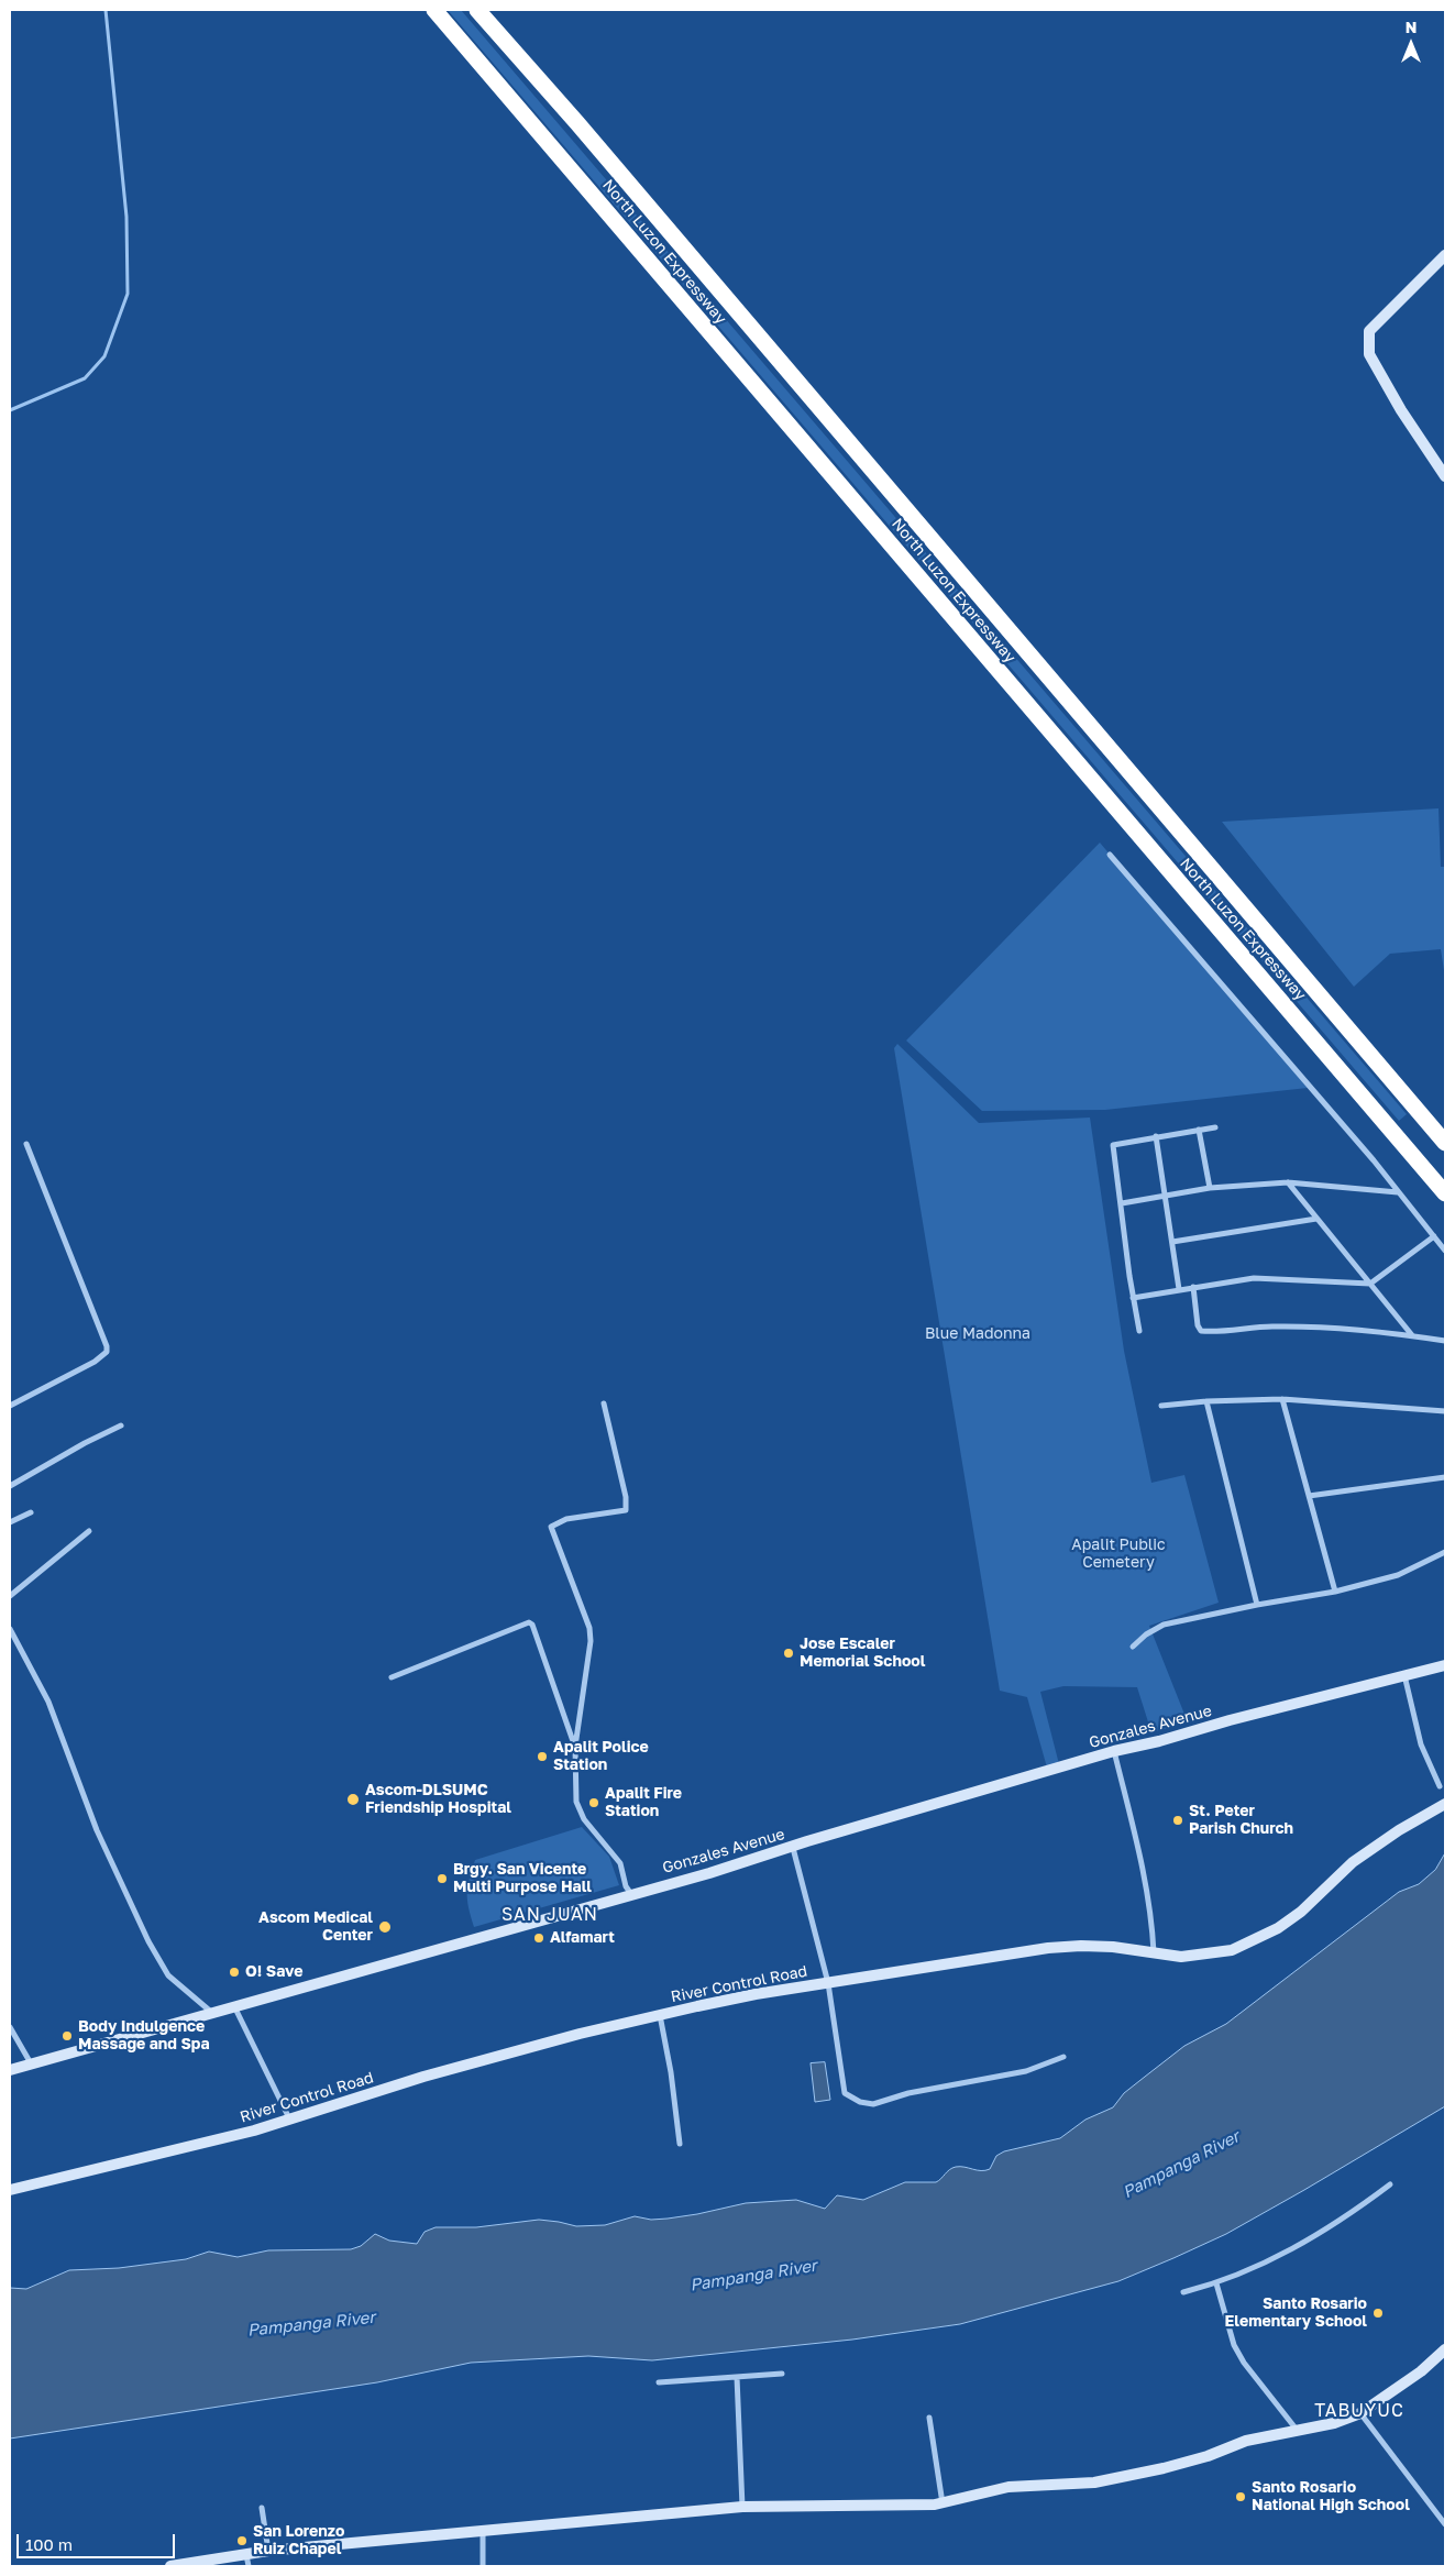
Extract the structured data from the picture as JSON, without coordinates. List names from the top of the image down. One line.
{"streets":{"highway":["North Luzon Expressway"],"street":["Gonzales Avenue","River Control Road"]},"districts":["SAN JUAN","TABUYUC"],"water":["Pampanga River"],"parks":["Blue Madonna","Apalit Public Cemetery"],"places":["Jose Escaler Memorial School","Apalit Police Station","Ascom-DLSUMC Friendship Hospital","Apalit Fire Station","St. Peter Parish Church","Brgy. San Vicente Multi Purpose Hall","Ascom Medical Center","Alfamart","O! Save","Body Indulgence Massage and Spa","Santo Rosario Elementary School","Santo Rosario National High School","San Lorenzo Ruiz Chapel"],"scale_bar":"100 m","north":"top"}
